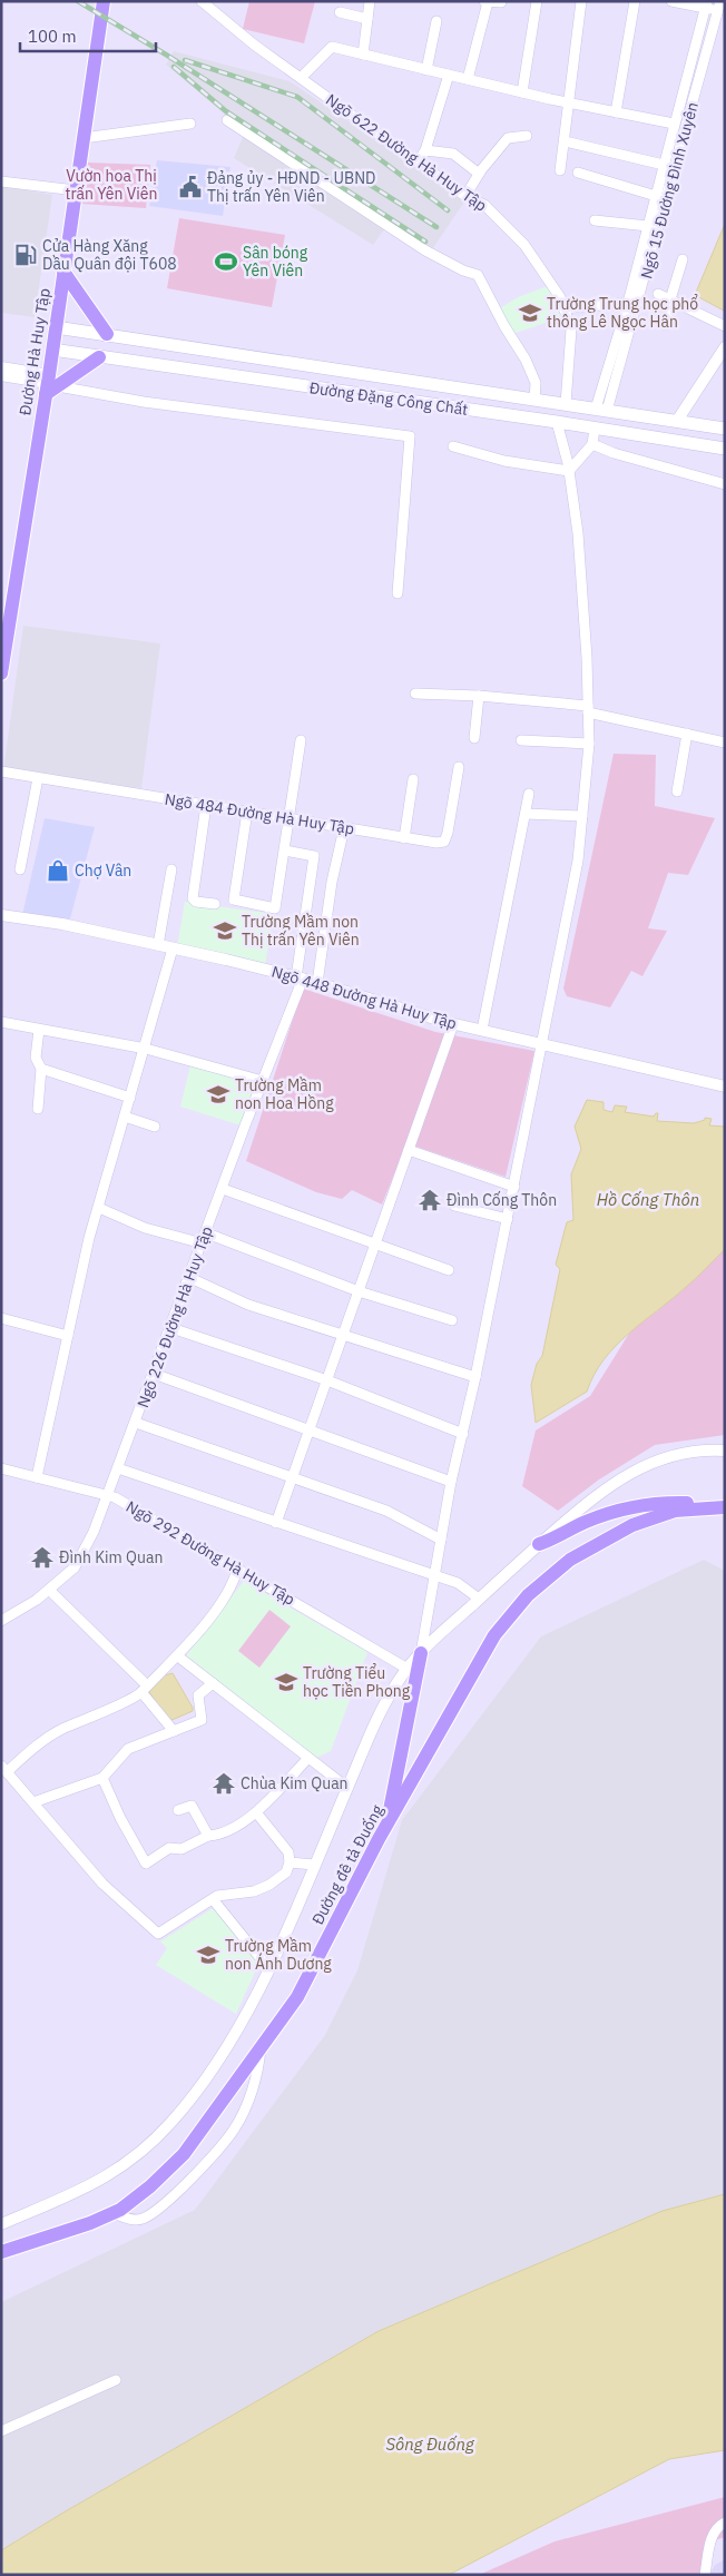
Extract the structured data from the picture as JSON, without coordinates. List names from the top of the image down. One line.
{"streets":{"main road":["Đường Hà Huy Tập","Đường Đặng Công Chất","Đường đê tả Đuống"],"street":["Ngõ 622 Đường Hà Huy Tập","Ngõ 15 Đường Đình Xuyên","Ngõ 484 Đường Hà Huy Tập","Ngõ 448 Đường Hà Huy Tập","Ngõ 226 Đường Hà Huy Tập","Ngõ 292 Đường Hà Huy Tập"]},"crossings":[["Ngõ 622 Đường Hà Huy Tập","Đường Đặng Công Chất"],["Ngõ 15 Đường Đình Xuyên","Đường Đặng Công Chất"],["Đường Hà Huy Tập","Đường Đặng Công Chất"],["Ngõ 448 Đường Hà Huy Tập","Ngõ 226 Đường Hà Huy Tập"],["Ngõ 226 Đường Hà Huy Tập","Ngõ 292 Đường Hà Huy Tập"]],"water":["Hồ Cống Thôn","Sông Đuống"],"parks":["Vườn hoa Thị trấn Yên Viên"],"places":{"public building":["Đảng ủy - HĐND - UBND Thị trấn Yên Viên"],"fuel station":["Cửa Hàng Xăng Dầu Quân đội T608"],"sports":["Sân bóng Yên Viên"],"school or university":["Trường Trung học phổ thông Lê Ngọc Hân","Trường Mầm non Thị trấn Yên Viên","Trường Mầm non Hoa Hồng","Trường Tiểu học Tiền Phong","Trường Mầm non Ánh Dương"],"shop":["Chợ Vân"],"temple":["Đình Cống Thôn","Đình Kim Quan","Chùa Kim Quan"]},"scale_bar":"100 m"}
